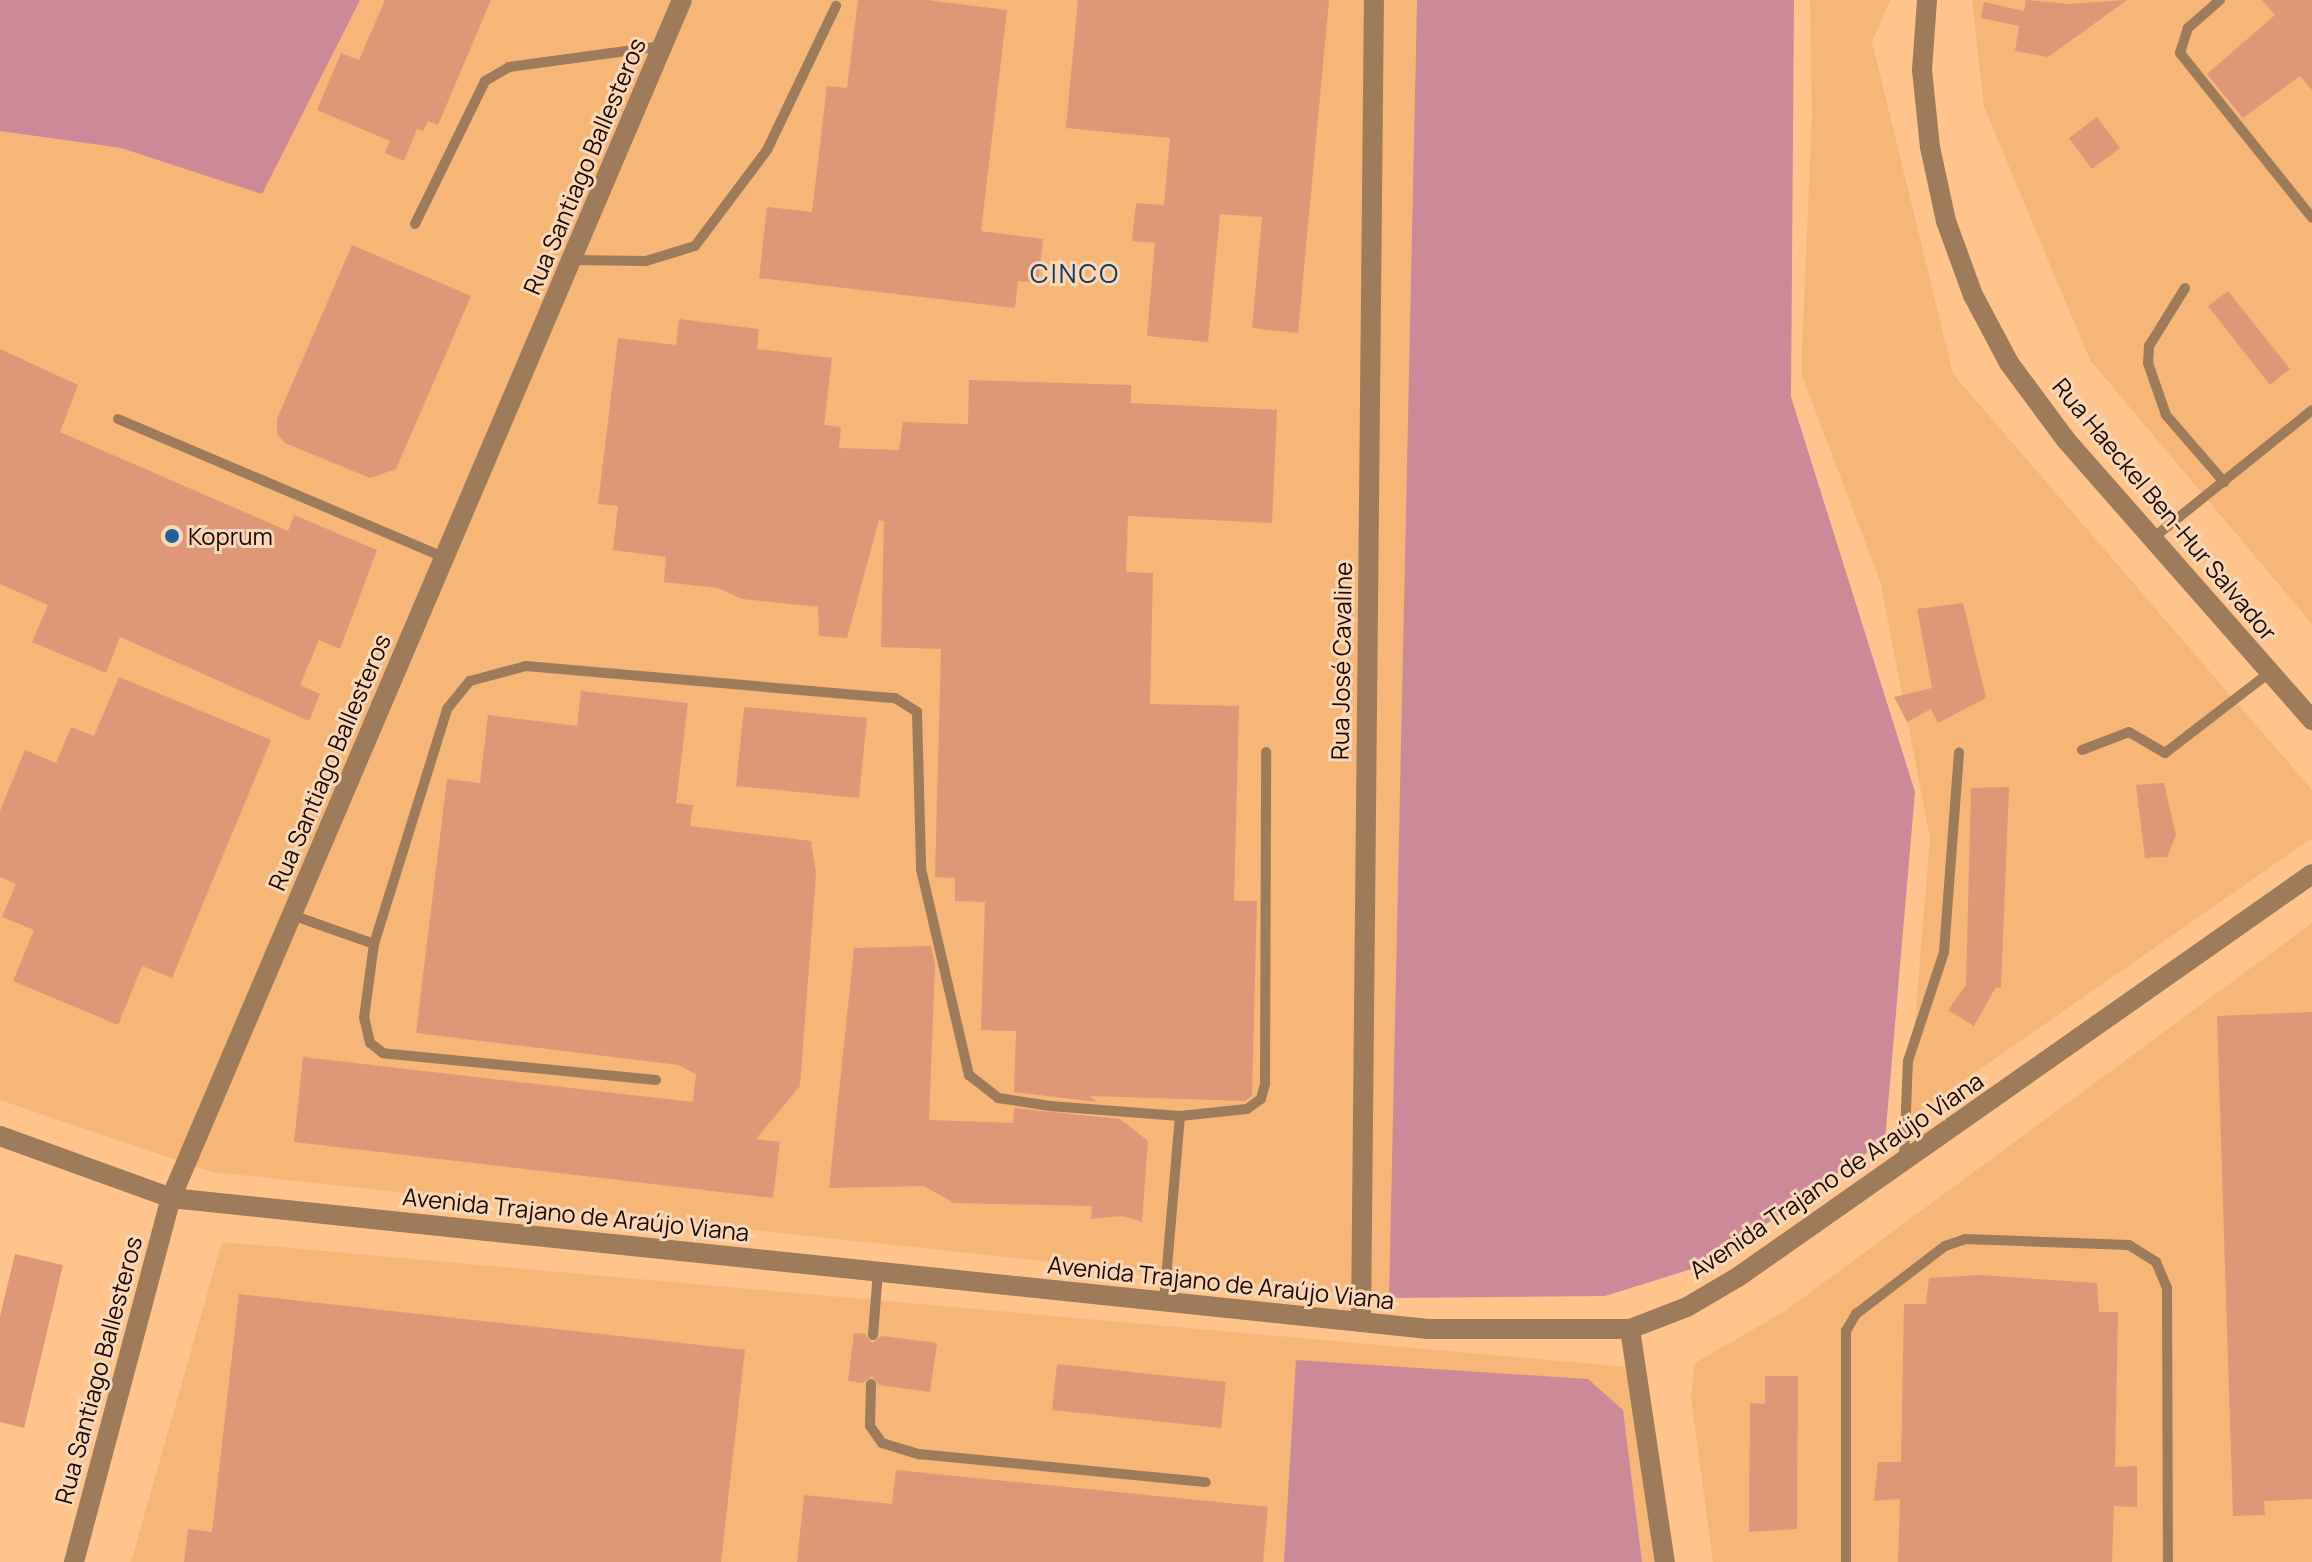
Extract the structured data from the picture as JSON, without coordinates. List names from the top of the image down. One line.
{"streets":{"street":["Rua Santiago Ballesteros","Rua Haeckel Ben-Hur Salvador","Rua José Cavaline","Avenida Trajano de Araújo Viana"]},"crossings":[["Rua Santiago Ballesteros","Avenida Trajano de Araújo Viana"],["Rua José Cavaline","Avenida Trajano de Araújo Viana"]],"districts":["CINCO"],"places":["Koprum"]}
